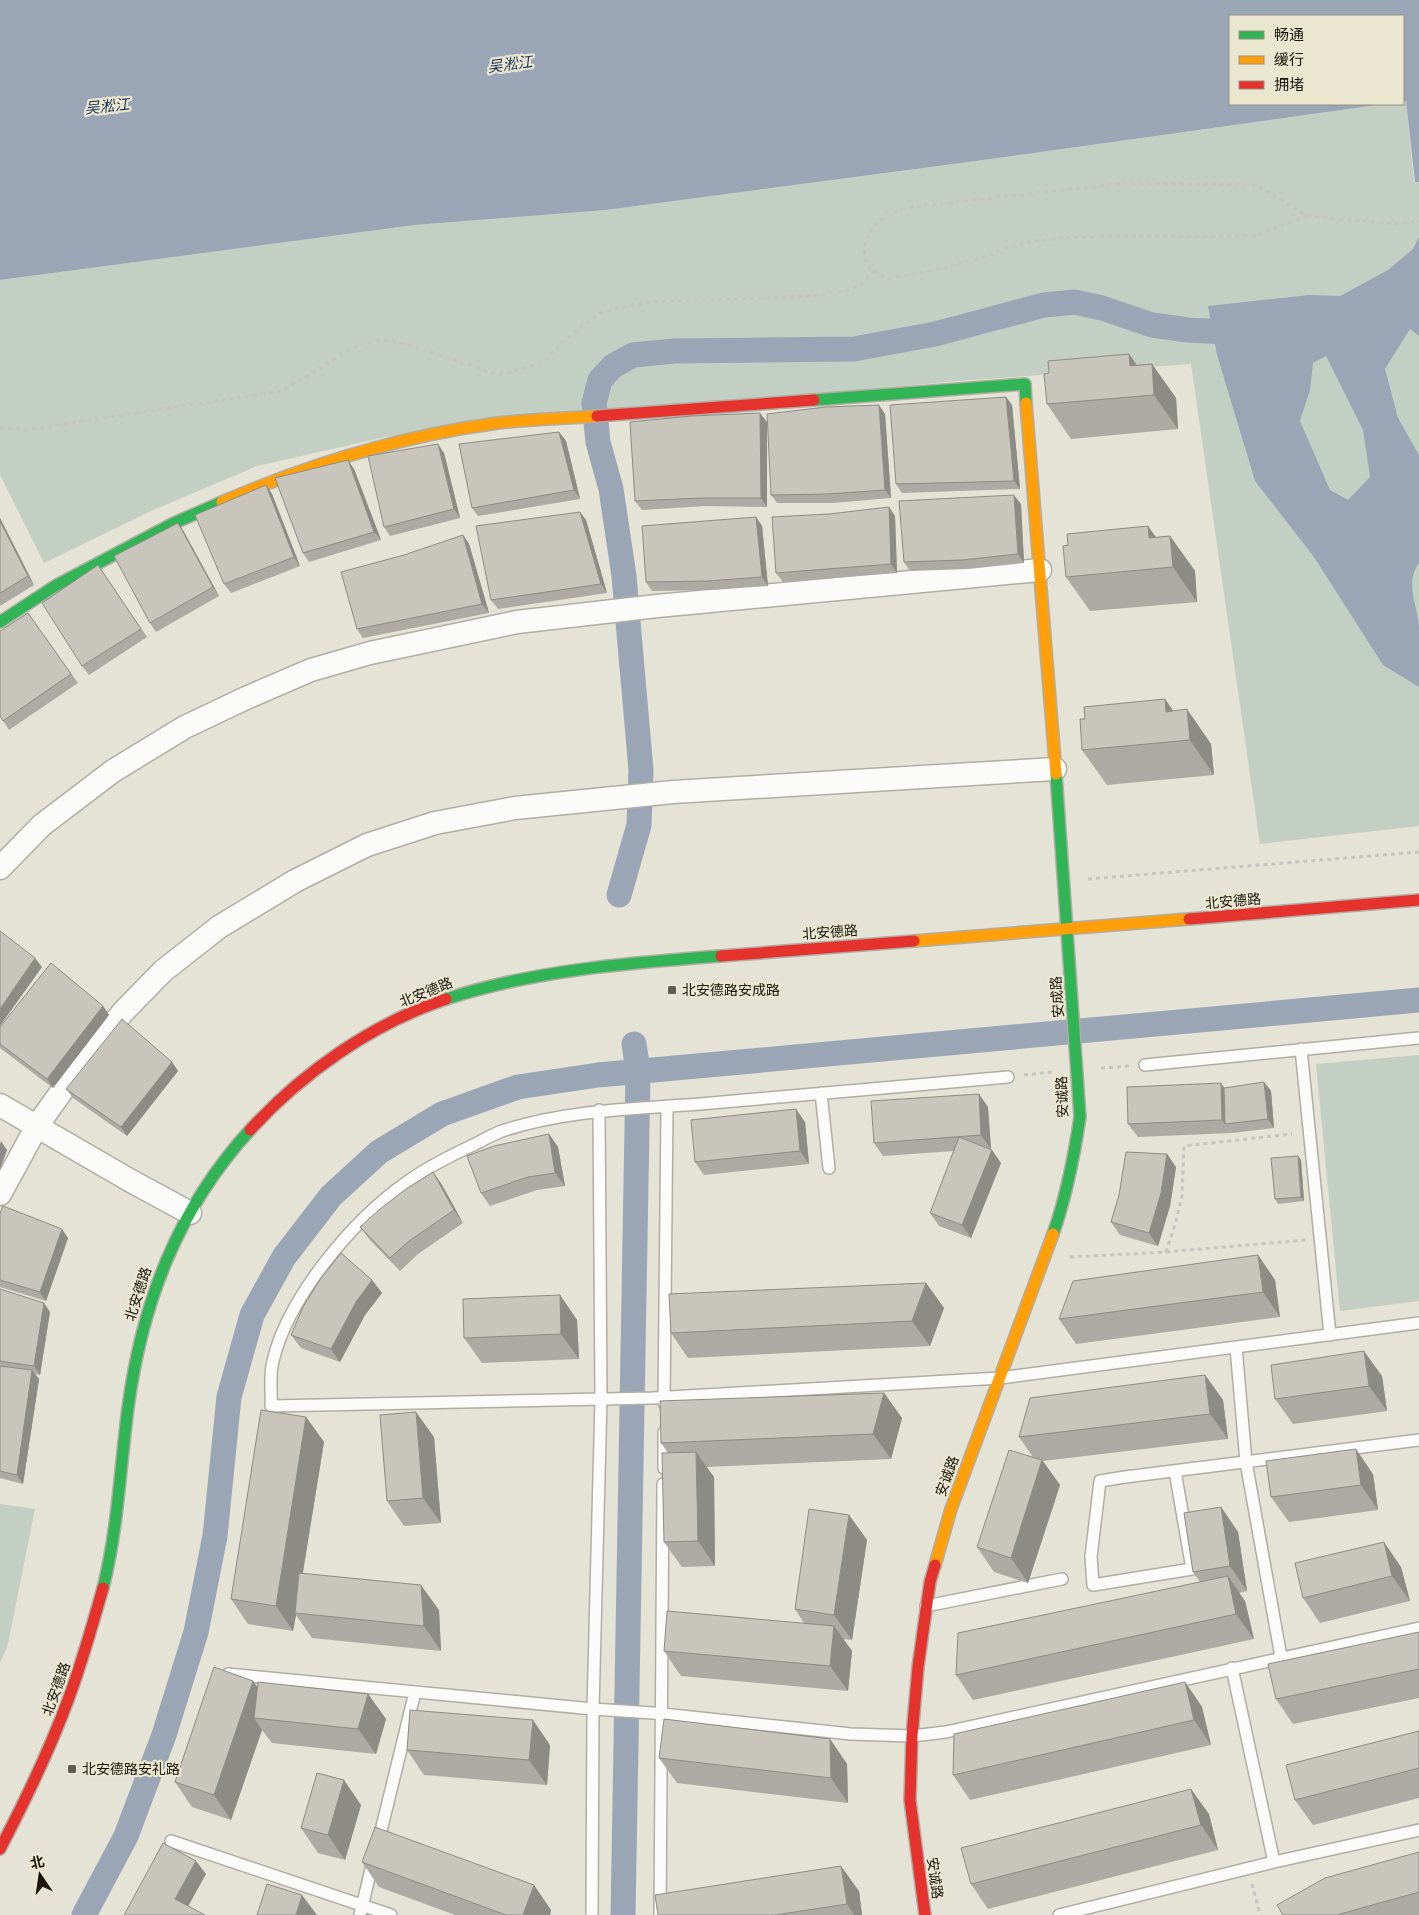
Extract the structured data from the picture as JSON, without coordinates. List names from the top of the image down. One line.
{"streets":{"street":["北安德路","安成路","安诚路"]},"crossings":[["北安德路","安成路"],["安成路","安诚路"]],"water":["吴淞江"],"places":{"transit":["北安德路安成路","北安德路安礼路"]},"legend":["畅通","缓行","拥堵"],"north":"top"}
